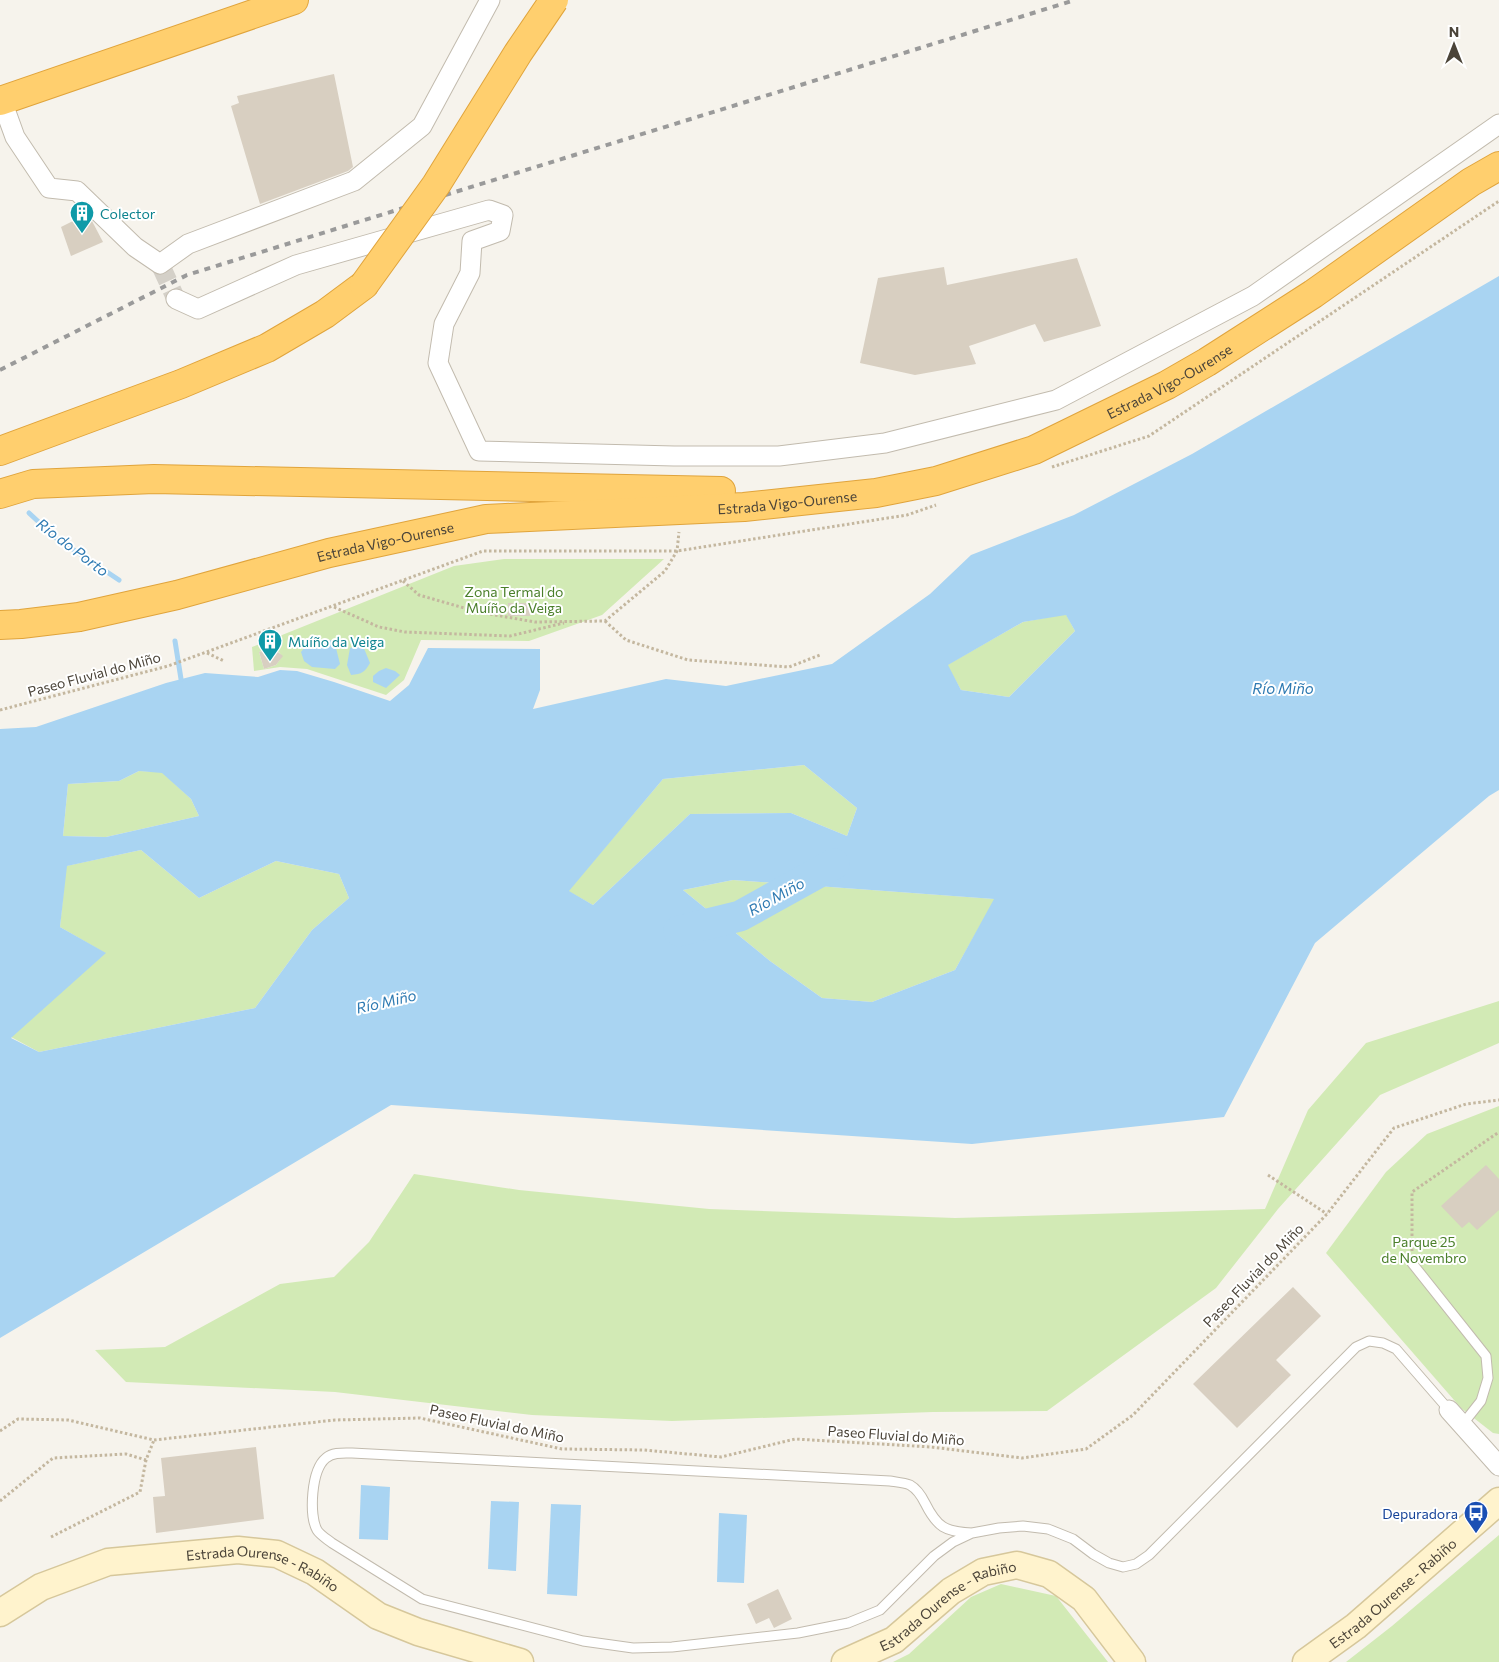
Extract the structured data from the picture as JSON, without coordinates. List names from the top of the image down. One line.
{"streets":{"highway":["Estrada Vigo-Ourense"],"main road":["Estrada Ourense - Rabiño"],"path":["Paseo Fluvial do Miño"]},"water":["Río do Porto","Río Miño"],"parks":["Zona Termal do Muíño da Veiga","Parque 25 de Novembro"],"places":{"building":["Colector","Muíño da Veiga"],"bus stop":["Depuradora"]},"north":"top"}
